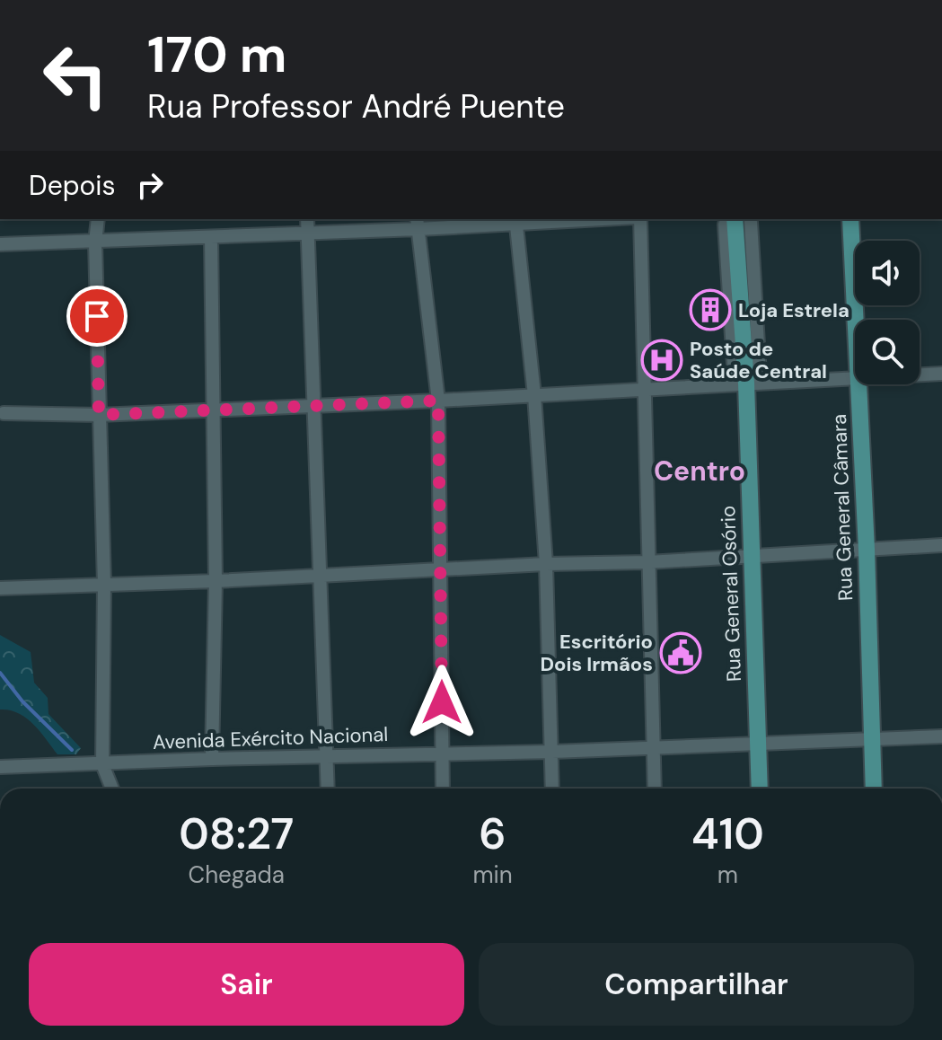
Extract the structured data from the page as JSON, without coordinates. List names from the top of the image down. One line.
{"streets":{"main road":["Rua General Câmara","Rua General Osório"],"street":["Avenida Exército Nacional"]},"crossings":[["Rua General Câmara","Avenida Exército Nacional"],["Rua General Osório","Avenida Exército Nacional"]],"districts":["Centro"],"places":{"building":["Loja Estrela"],"hospital":["Posto de Saúde Central"],"public building":["Escritório Dois Irmãos"]},"page":{"turn":["170 m","Rua Professor André Puente"],"then":"Depois","eta":["08:27","Chegada","6","min","410","m"],"buttons":["Sair","Compartilhar"]}}
